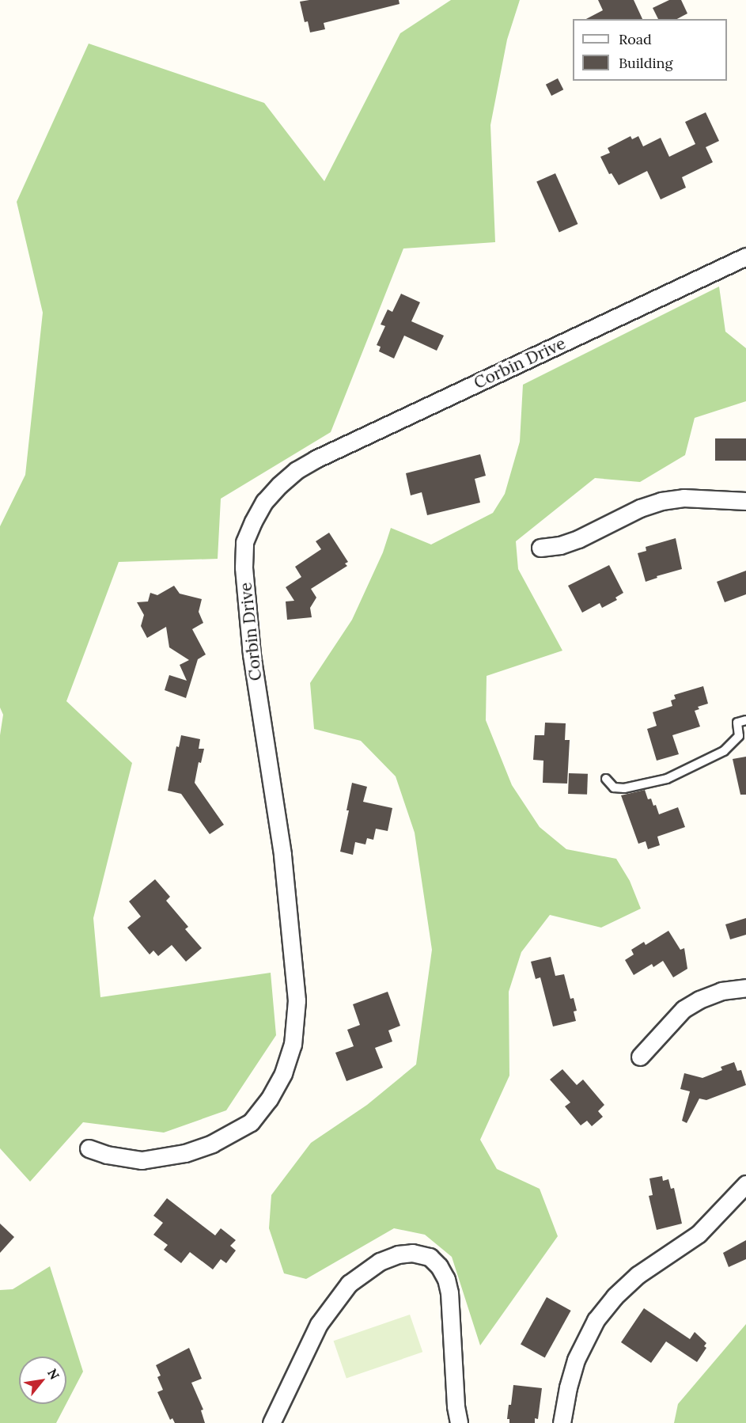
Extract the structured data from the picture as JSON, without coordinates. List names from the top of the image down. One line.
{"streets":{"street":["Corbin Drive"]},"legend":["Road","Building"],"north":"top right"}
